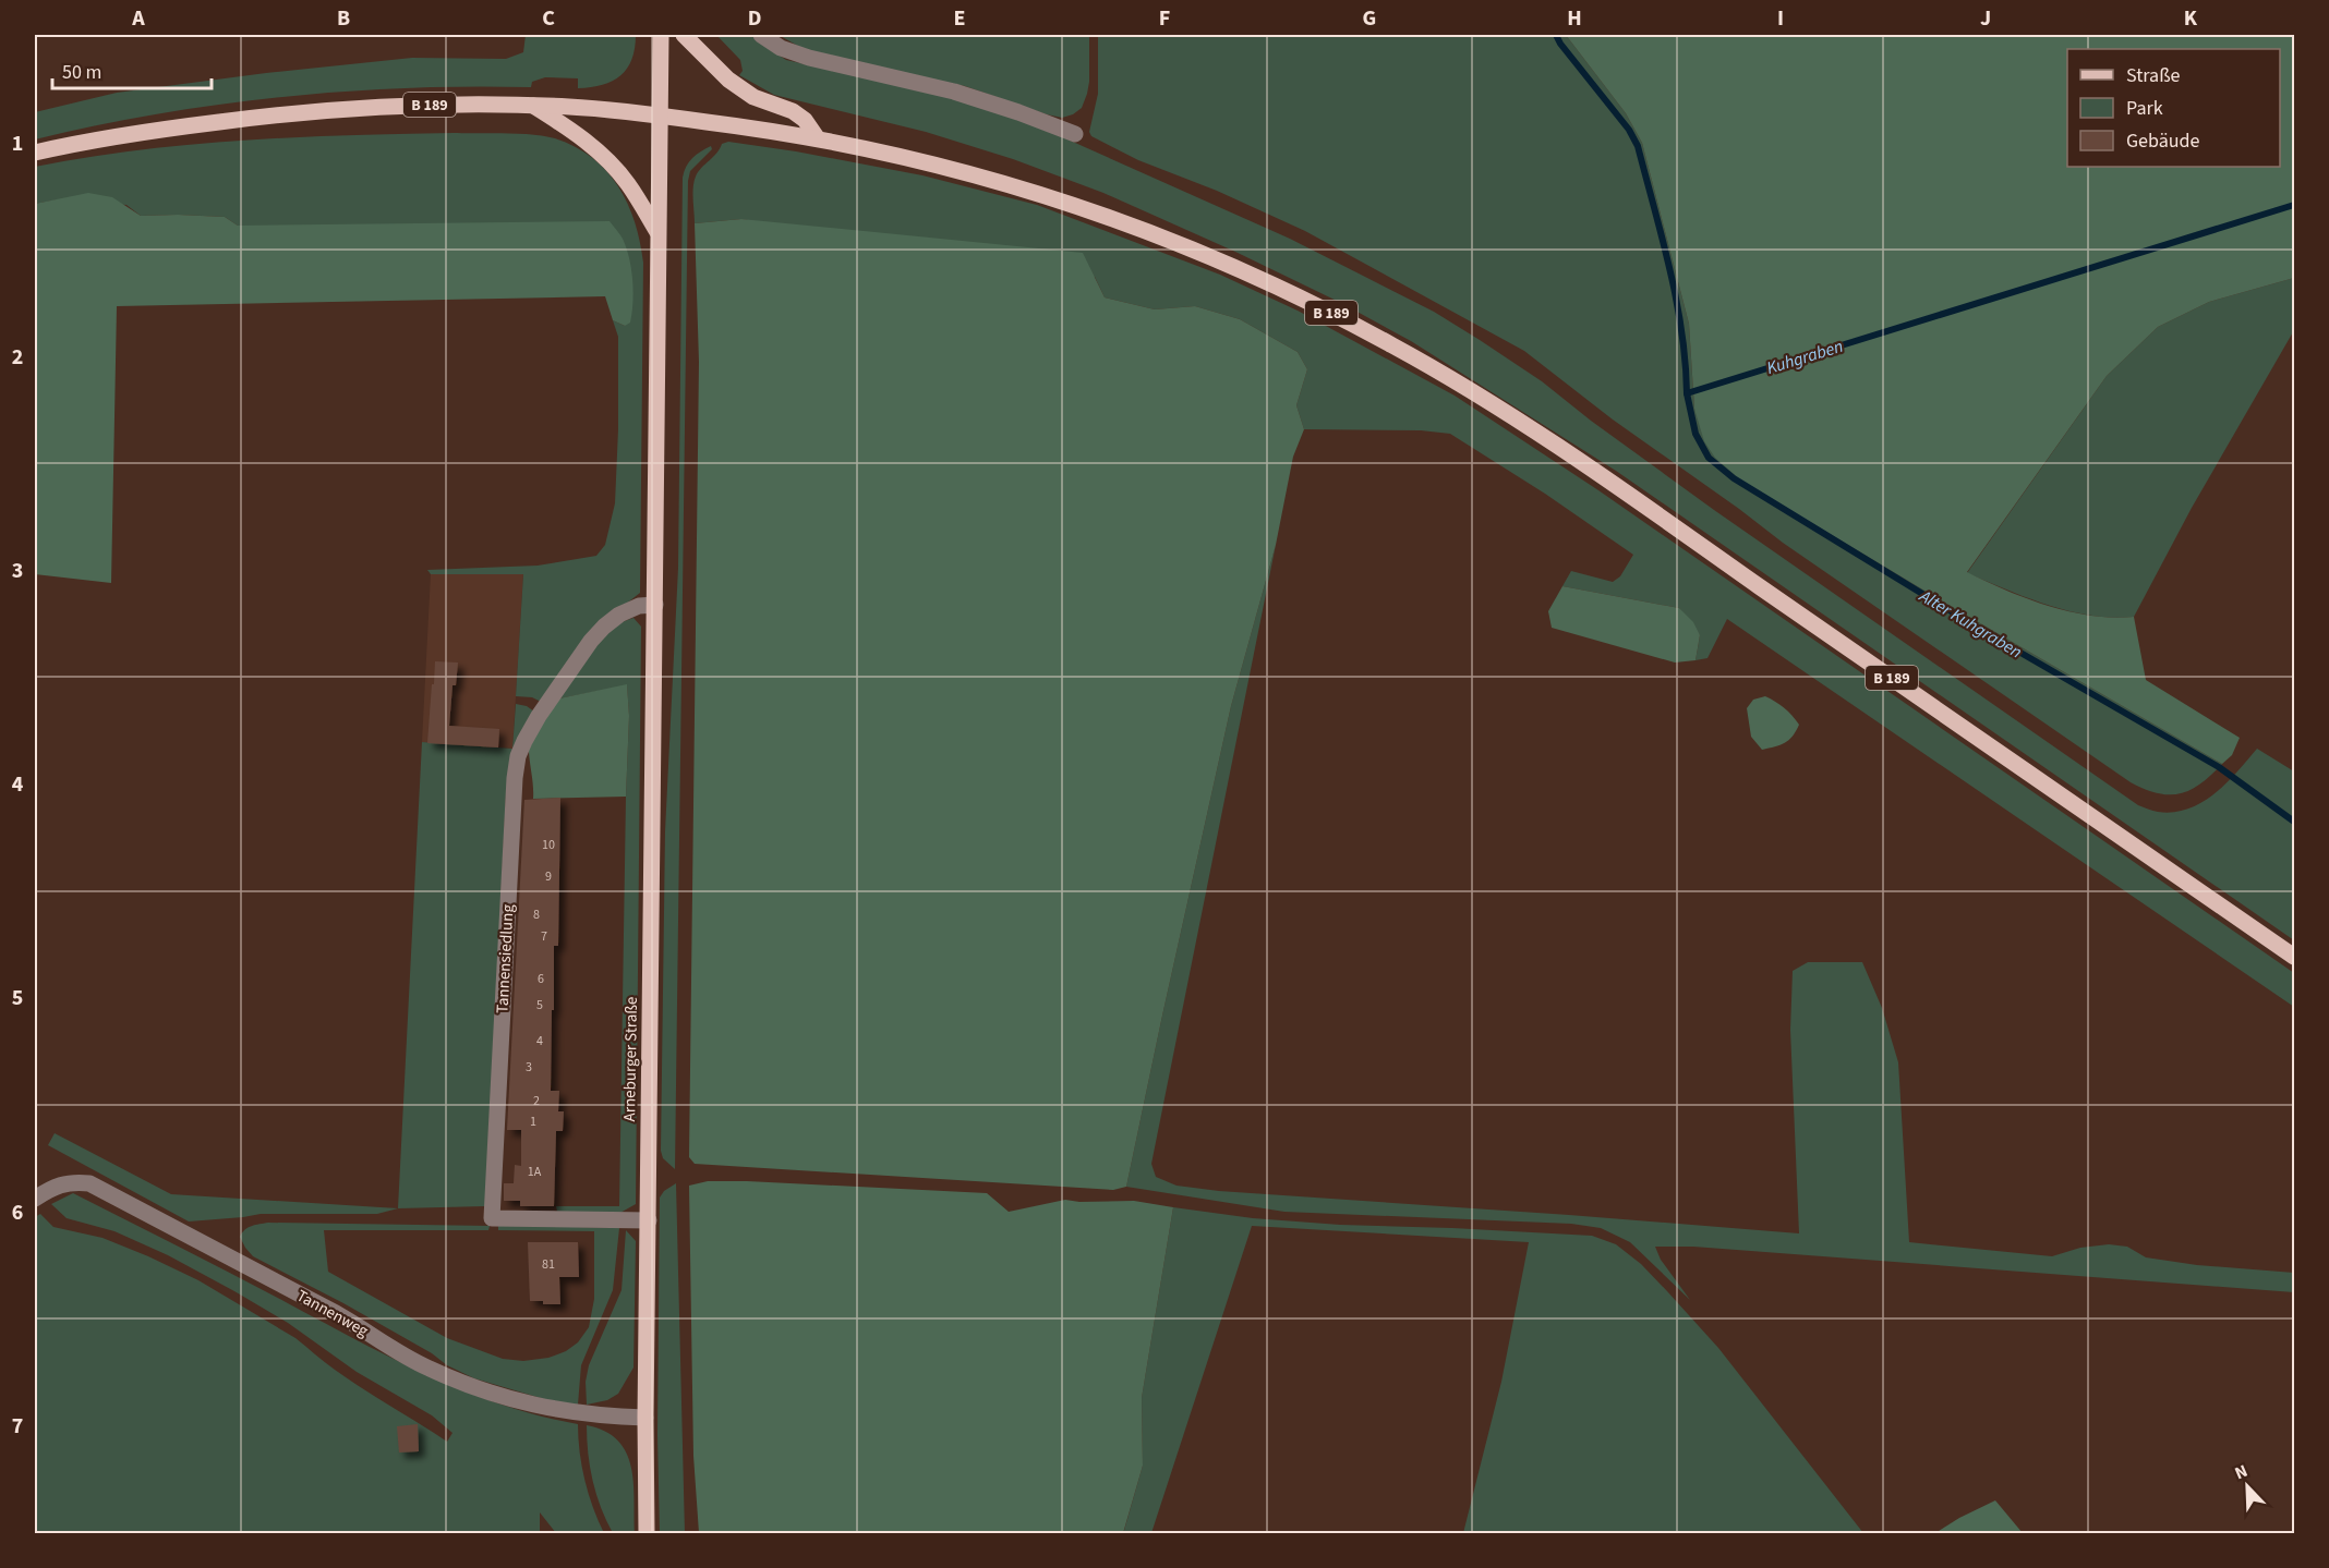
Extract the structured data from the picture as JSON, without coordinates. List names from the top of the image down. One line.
{"streets":{"main road":["B 189","Arneburger Straße"],"street":["Tannensiedlung","Tannenweg"]},"crossings":[["B 189","Arneburger Straße"],["Tannensiedlung","Arneburger Straße"],["Arneburger Straße","Tannenweg"]],"water":["Kuhgraben","Alter Kuhgraben"],"house_numbers":["10","9","8","7","6","5","4","3","2","1","1A","81"],"legend":["Straße","Park","Gebäude"],"scale_bar":"50 m","north":"top left","grid":{"columns":["A","B","C","D","E","F","G","H","I","J","K"],"rows":["1","2","3","4","5","6","7"]}}
